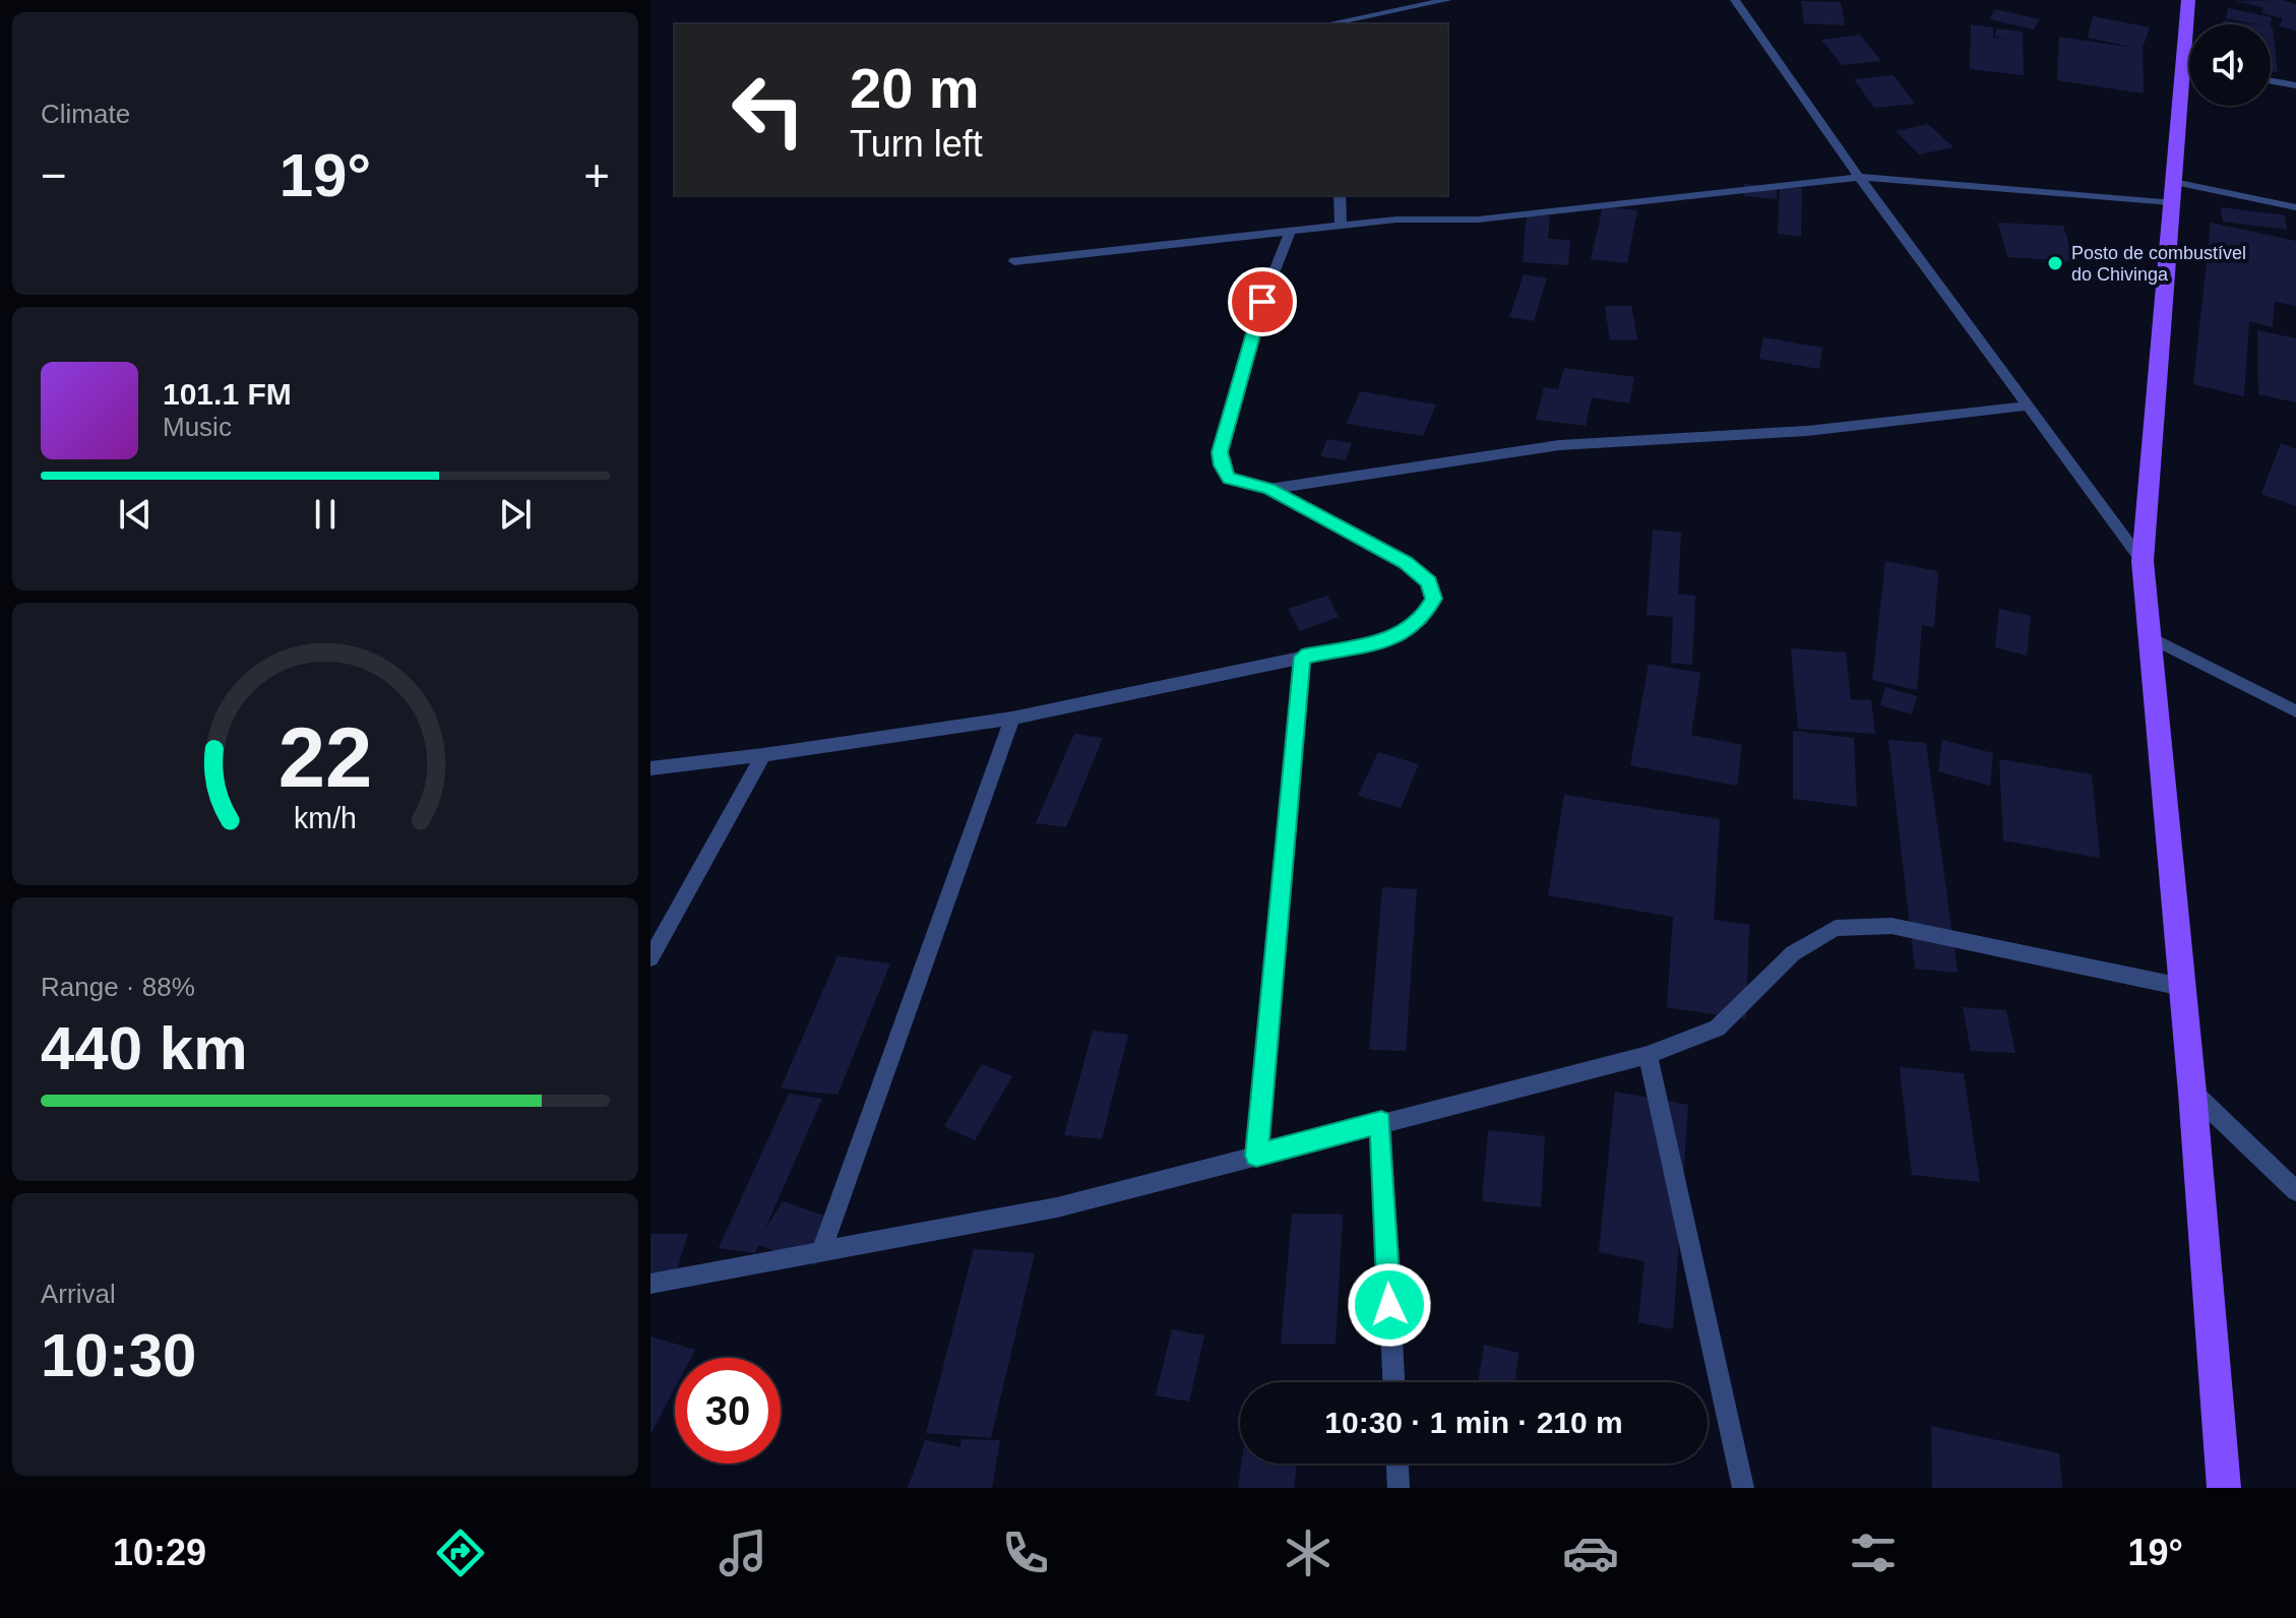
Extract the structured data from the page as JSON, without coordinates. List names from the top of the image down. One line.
{"places":["Posto de combustível do Chivinga"],"page":{"tile":["Climate",["Range · 88%","440 km"],["Arrival","10:30"]],"turn":["20 m","Turn left"],"heat":["−","19°","+"],"song":["101.1 FM","Music"],"limit":"30","trip":"10:30 · 1 min · 210 m","tabs":["10:29","19°"],"gauge":["22","km/h"]}}
